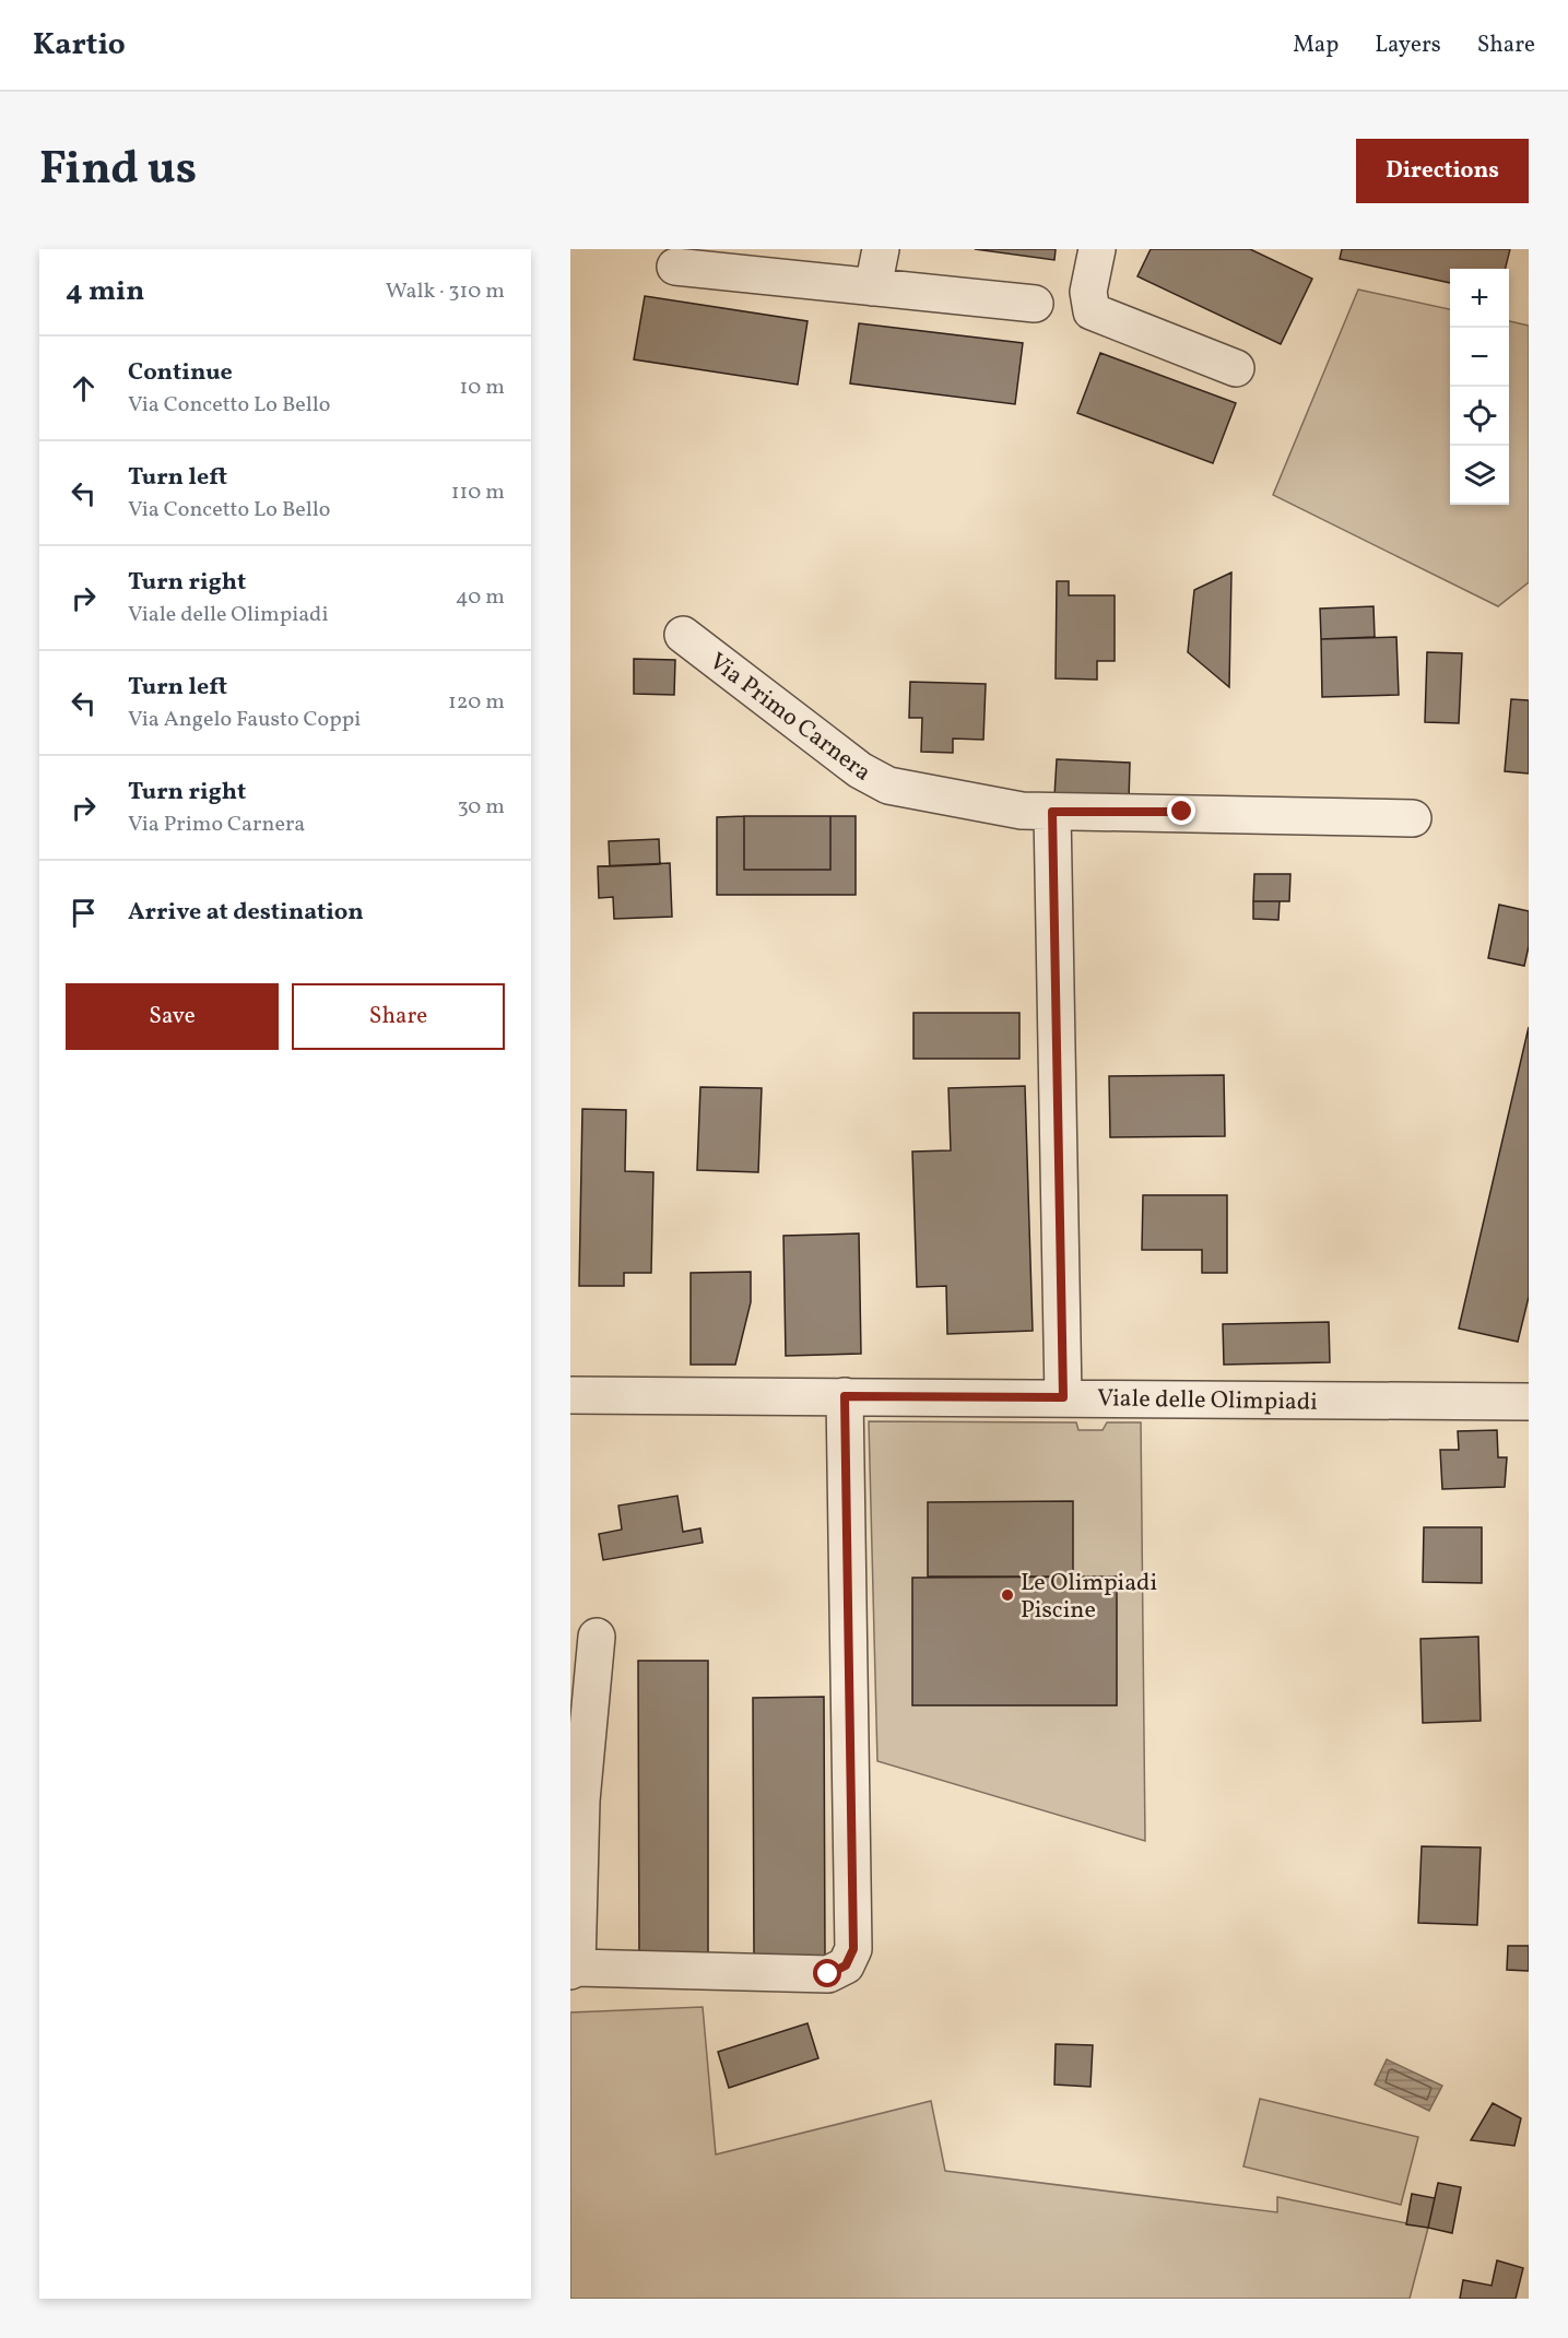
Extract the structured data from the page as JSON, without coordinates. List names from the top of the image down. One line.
{"streets":{"street":["Via Primo Carnera","Viale delle Olimpiadi"]},"places":["Le Olimpiadi Piscine"],"page":{"header":"Kartio","nav":["Map","Layers","Share"],"title":"Find us","buttons":["Directions",["Save","Share"]],"heading":["4 min","Walk · 310 m"],"map_buttons":["+","−"],"list":[["Continue","Via Concetto Lo Bello","10 m"],["Turn left","Via Concetto Lo Bello","110 m"],["Turn right","Viale delle Olimpiadi","40 m"],["Turn left","Via Angelo Fausto Coppi","120 m"],["Turn right","Via Primo Carnera","30 m"],"Arrive at destination"]}}
